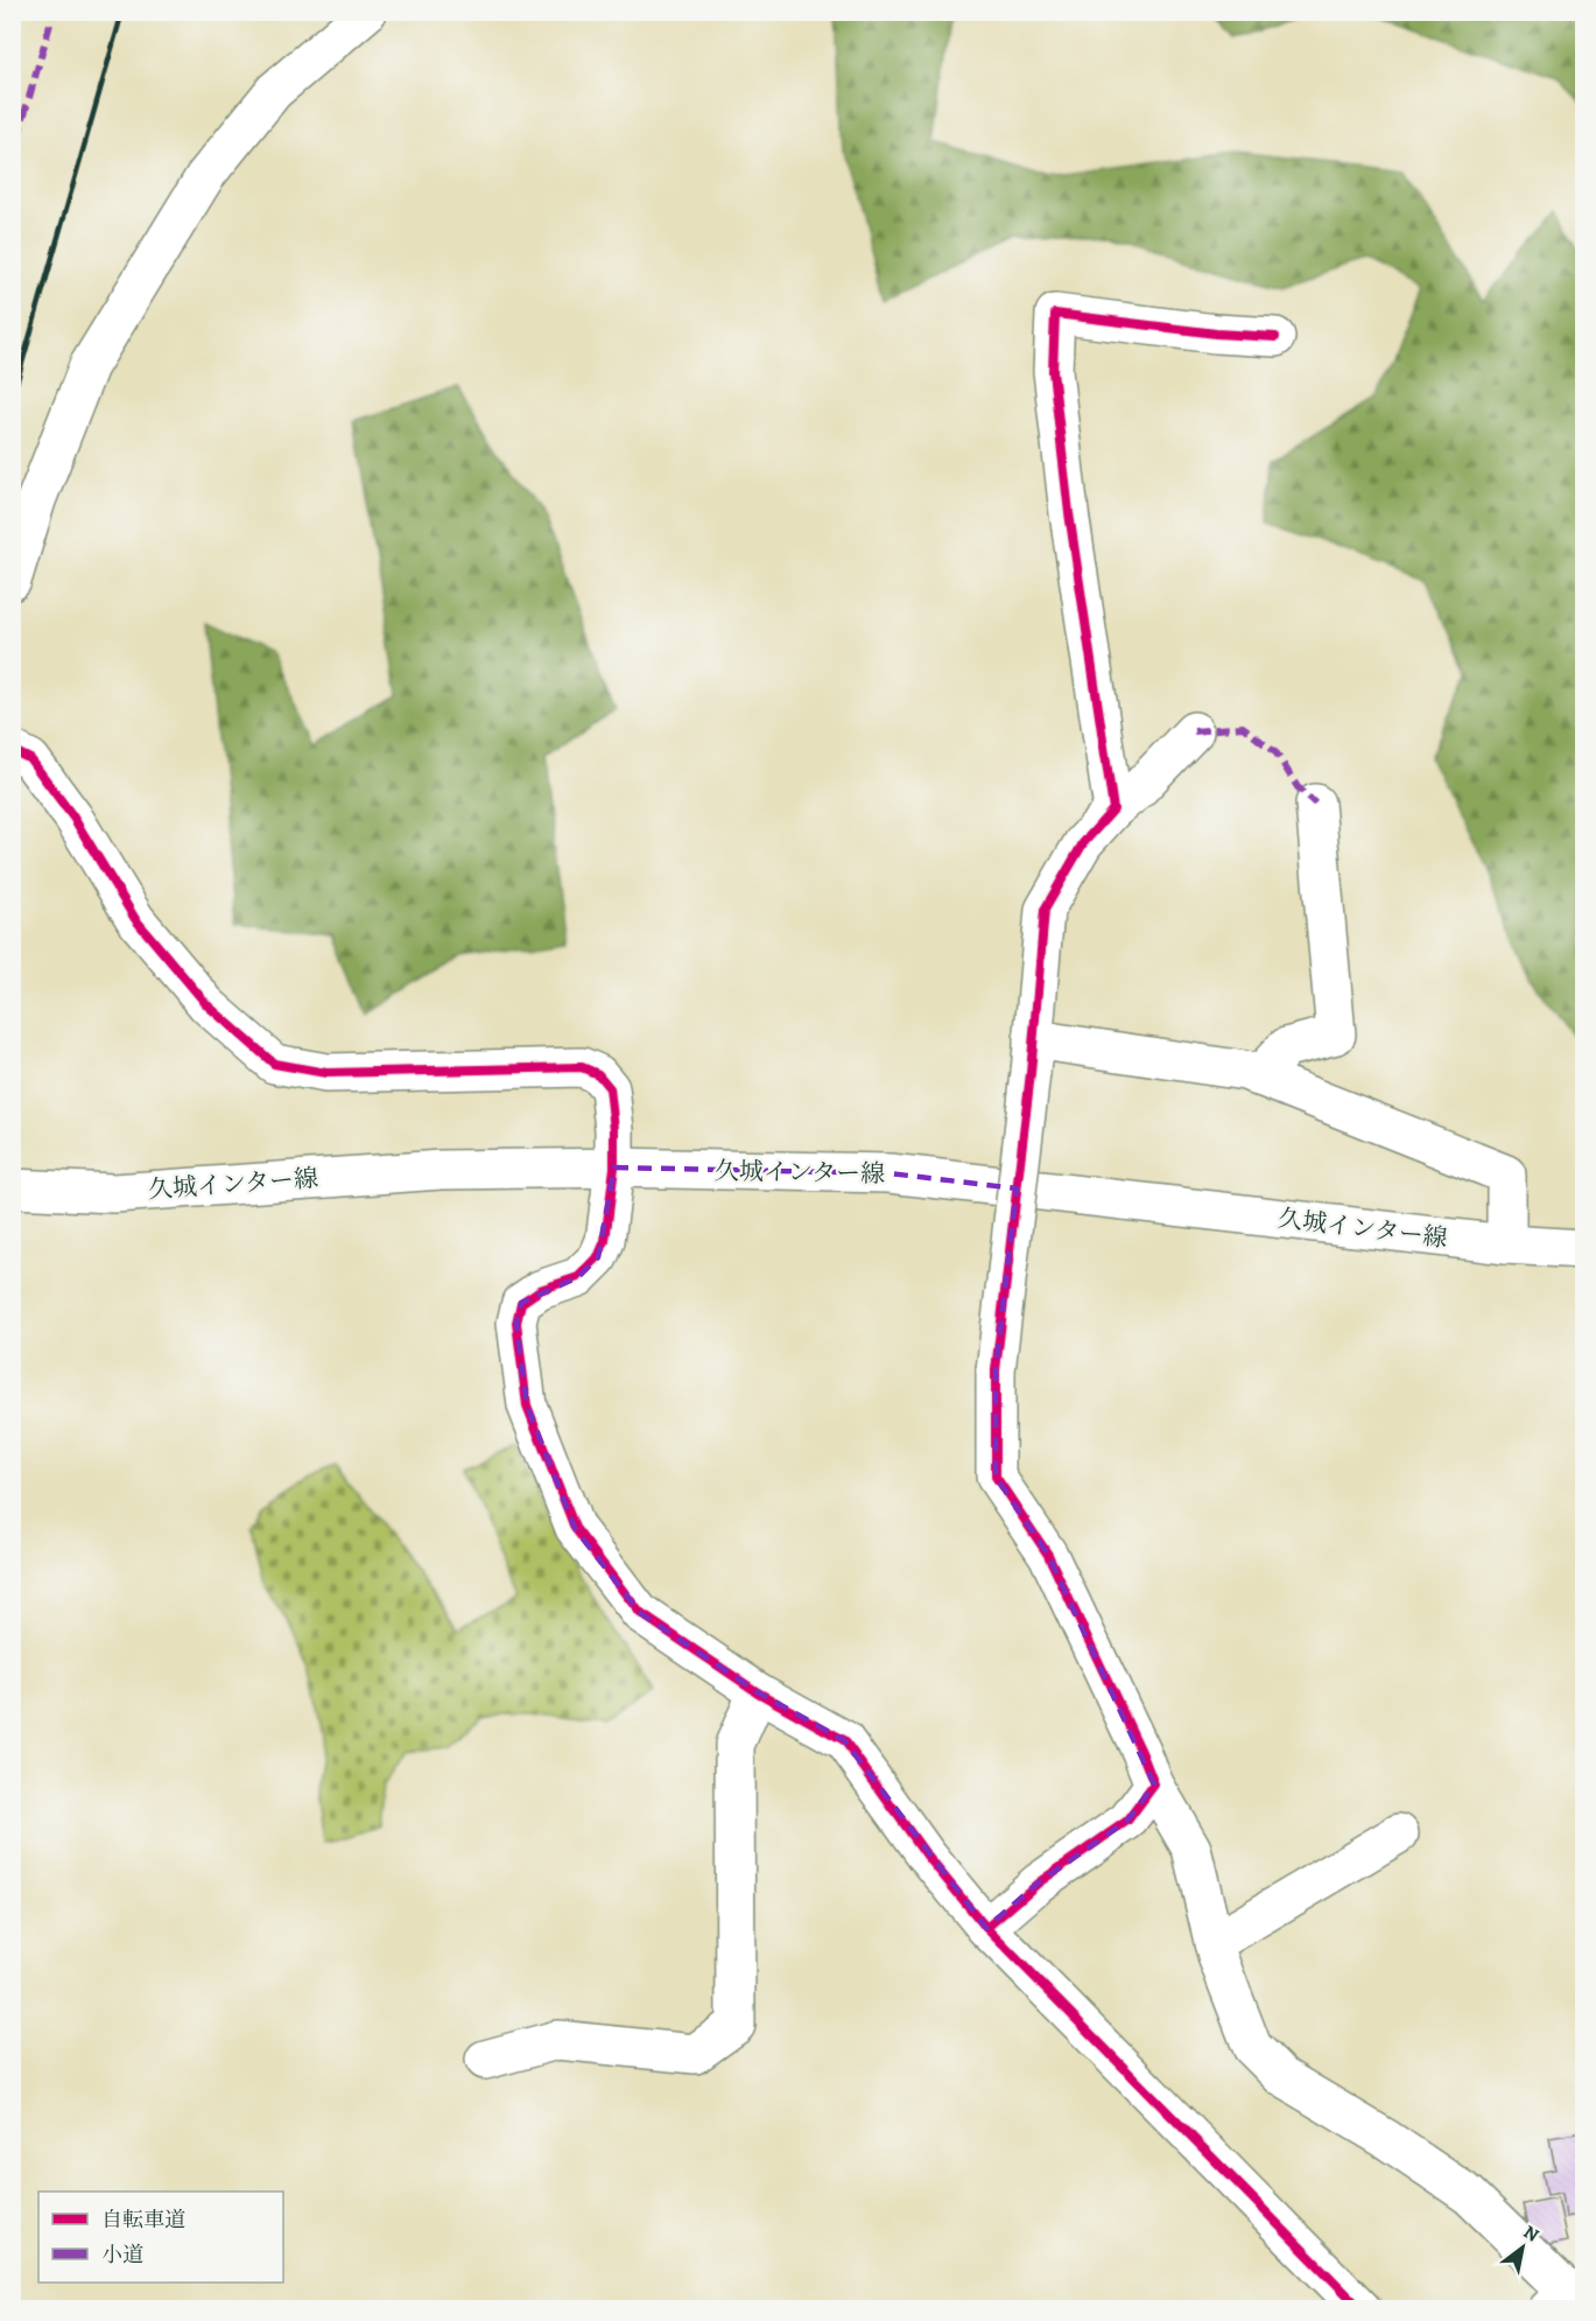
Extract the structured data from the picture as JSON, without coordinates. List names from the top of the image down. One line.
{"streets":{"street":["久城インター線"]},"legend":["自転車道","小道"],"north":"top right"}
